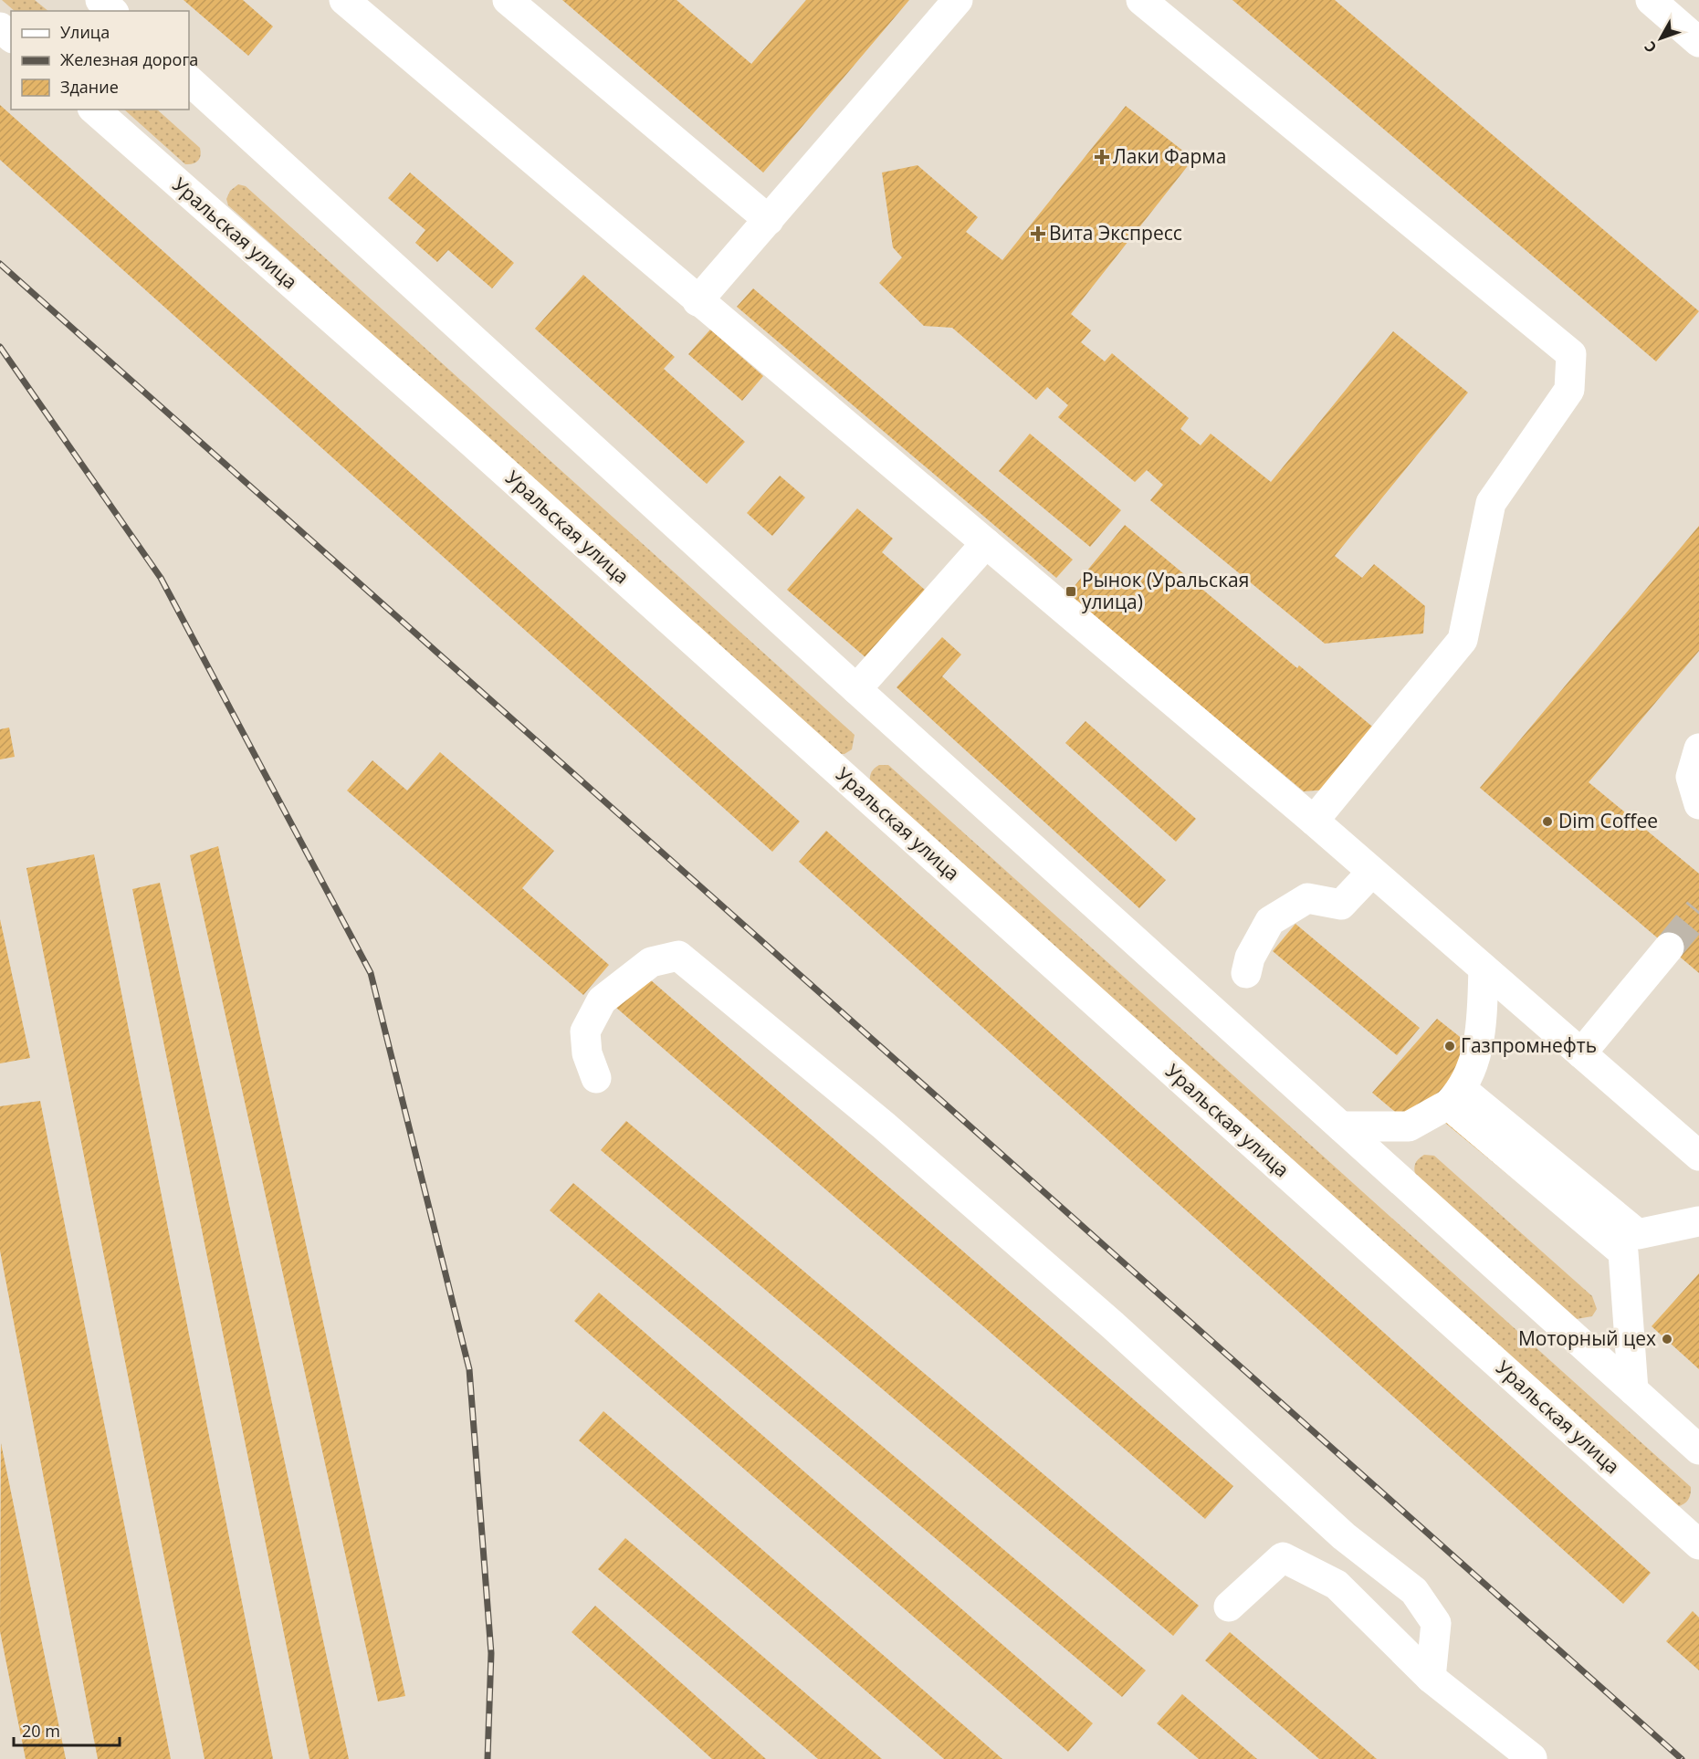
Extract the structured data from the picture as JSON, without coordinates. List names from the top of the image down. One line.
{"streets":{"main road":["Уральская улица"]},"places":{"health":["Лаки Фарма","Вита Экспресс"],"transit":["Рынок (Уральская улица)"],"other":["Dim Coffee","Газпромнефть","Моторный цех"]},"legend":["Улица","Железная дорога","Здание"],"scale_bar":"20 m","north":"bottom left"}
